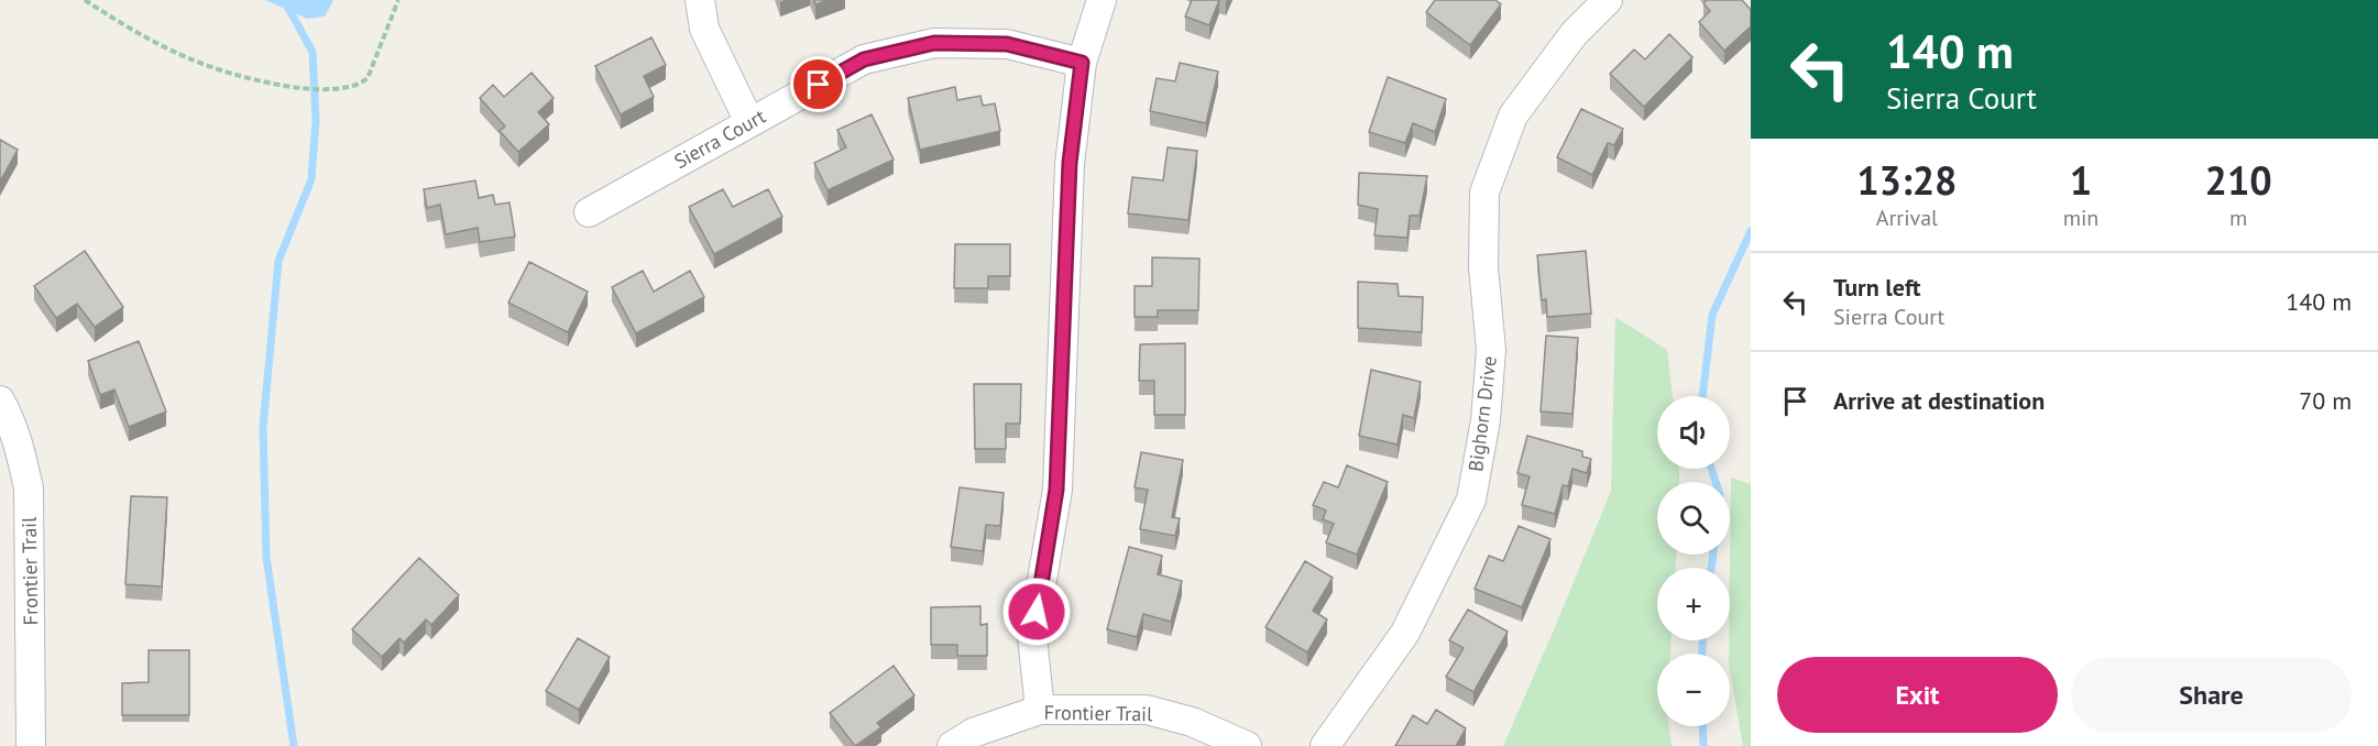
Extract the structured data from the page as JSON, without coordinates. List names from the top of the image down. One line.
{"streets":{"street":["Sierra Court","Bighorn Drive","Frontier Trail"]},"page":{"turn":["140 m","Sierra Court"],"eta":["13:28","Arrival","1","min","210","m"],"list":[{"name":"Turn left","note":"Sierra Court","value":"140 m"},{"name":"Arrive at destination","value":"70 m"}],"map_buttons":["+","−"],"buttons":["Exit","Share"]}}
